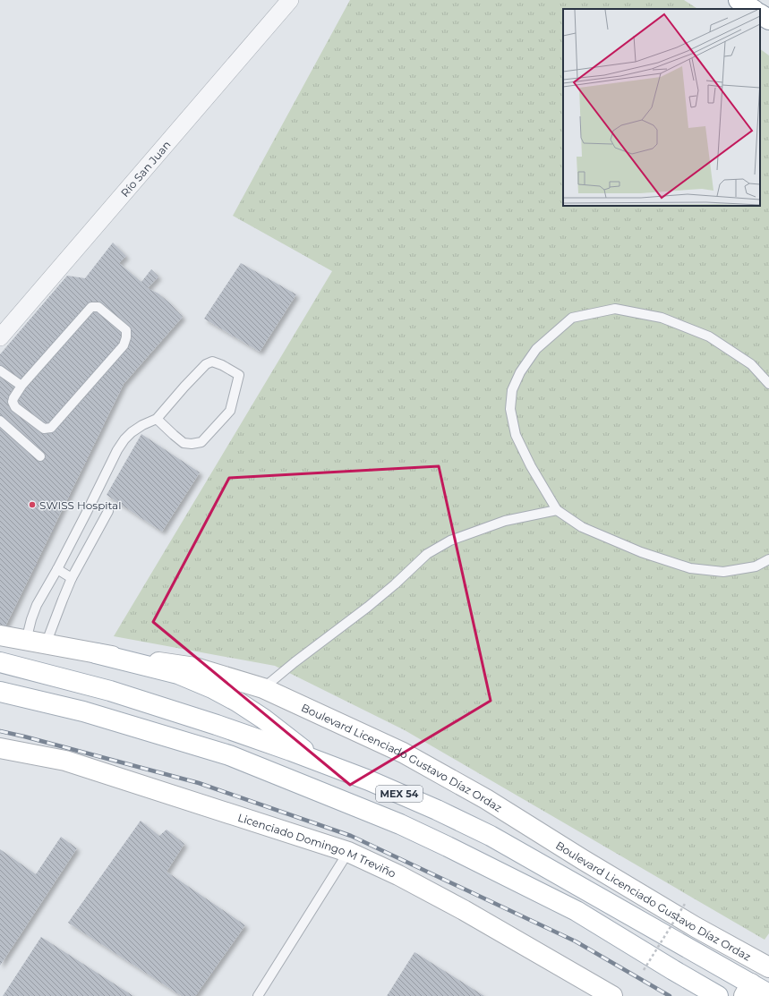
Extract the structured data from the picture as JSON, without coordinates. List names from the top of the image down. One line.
{"streets":{"main road":["Boulevard Licenciado Gustavo Díaz Ordaz","MEX 54","Licenciado Domingo M Treviño"],"street":["Río San Juan"]},"places":["SWISS Hospital"]}
